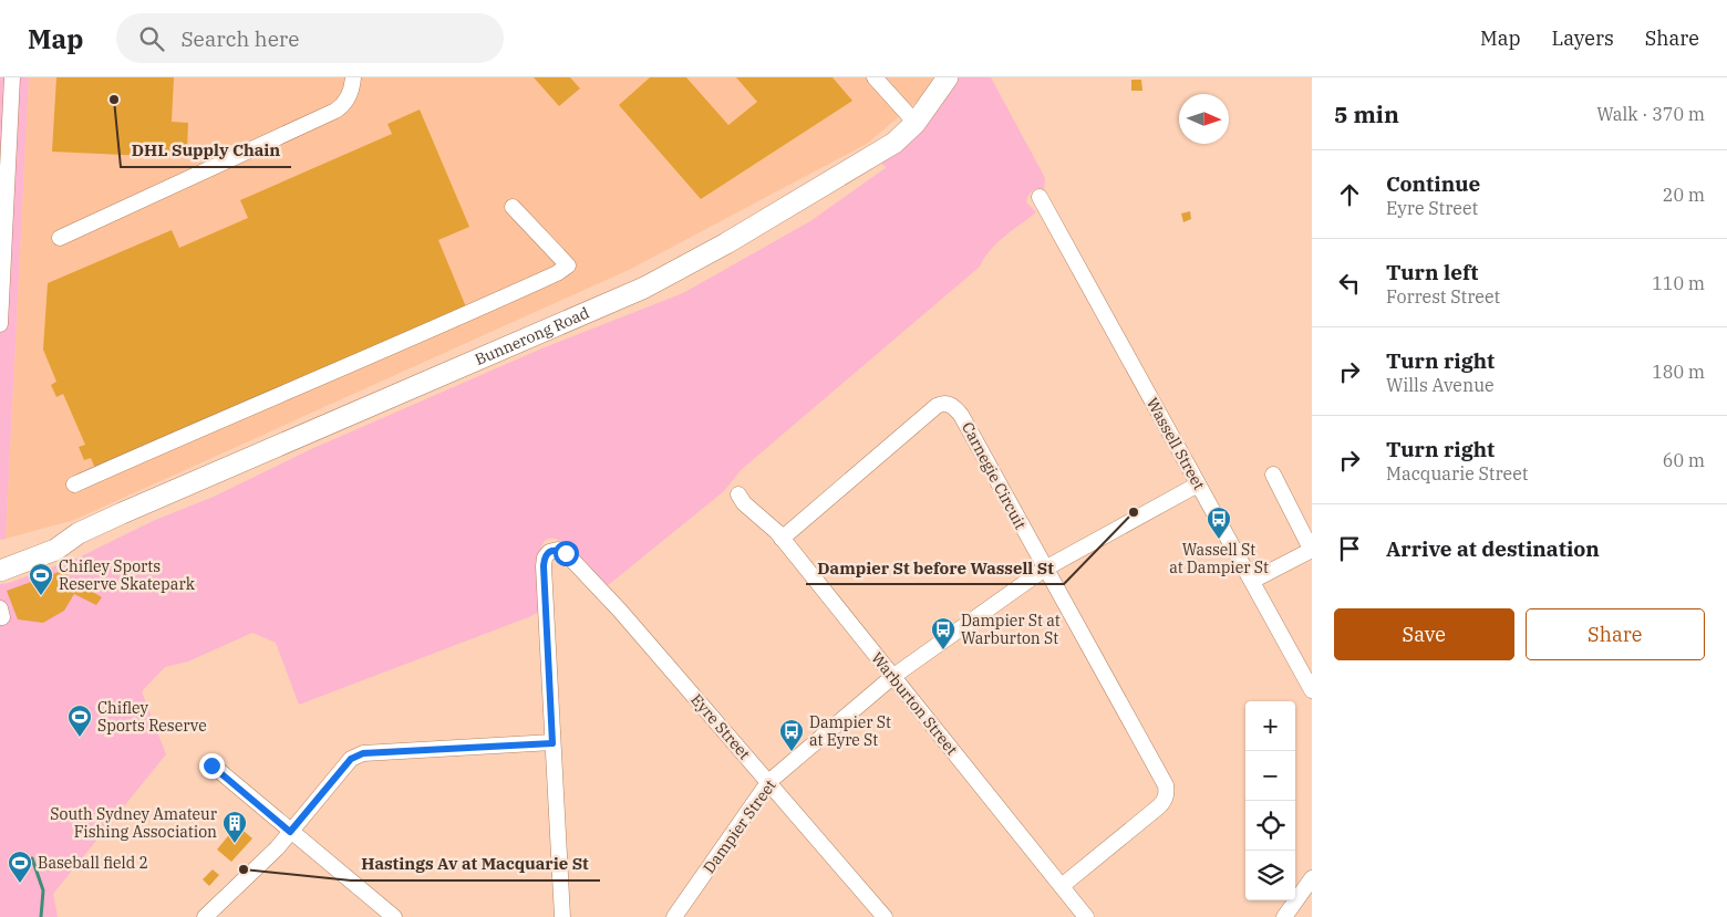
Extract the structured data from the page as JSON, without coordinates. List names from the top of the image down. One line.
{"streets":{"main road":["Bunnerong Road"],"street":["Wassell Street","Carnegie Circuit","Warburton Street","Eyre Street","Dampier Street"]},"crossings":[["Wassell Street","Dampier Street"],["Carnegie Circuit","Warburton Street"],["Carnegie Circuit","Dampier Street"],["Warburton Street","Dampier Street"],["Eyre Street","Dampier Street"]],"places":{"other":["DHL Supply Chain","Dampier St before Wassell St","Hastings Av at Macquarie St"],"bus stop":["Wassell St at Dampier St","Dampier St at Warburton St","Dampier St at Eyre St"],"sports":["Chifley Sports Reserve Skatepark","Chifley Sports Reserve","Baseball field 2"],"building":["South Sydney Amateur Fishing Association"]},"north":"right","page":{"header":"Map","search":"Search here","nav":["Map","Layers","Share"],"heading":["5 min","Walk · 370 m"],"list":[["Continue","Eyre Street","20 m"],["Turn left","Forrest Street","110 m"],["Turn right","Wills Avenue","180 m"],["Turn right","Macquarie Street","60 m"],"Arrive at destination"],"buttons":["Save","Share"],"map_buttons":["+","−"]}}
